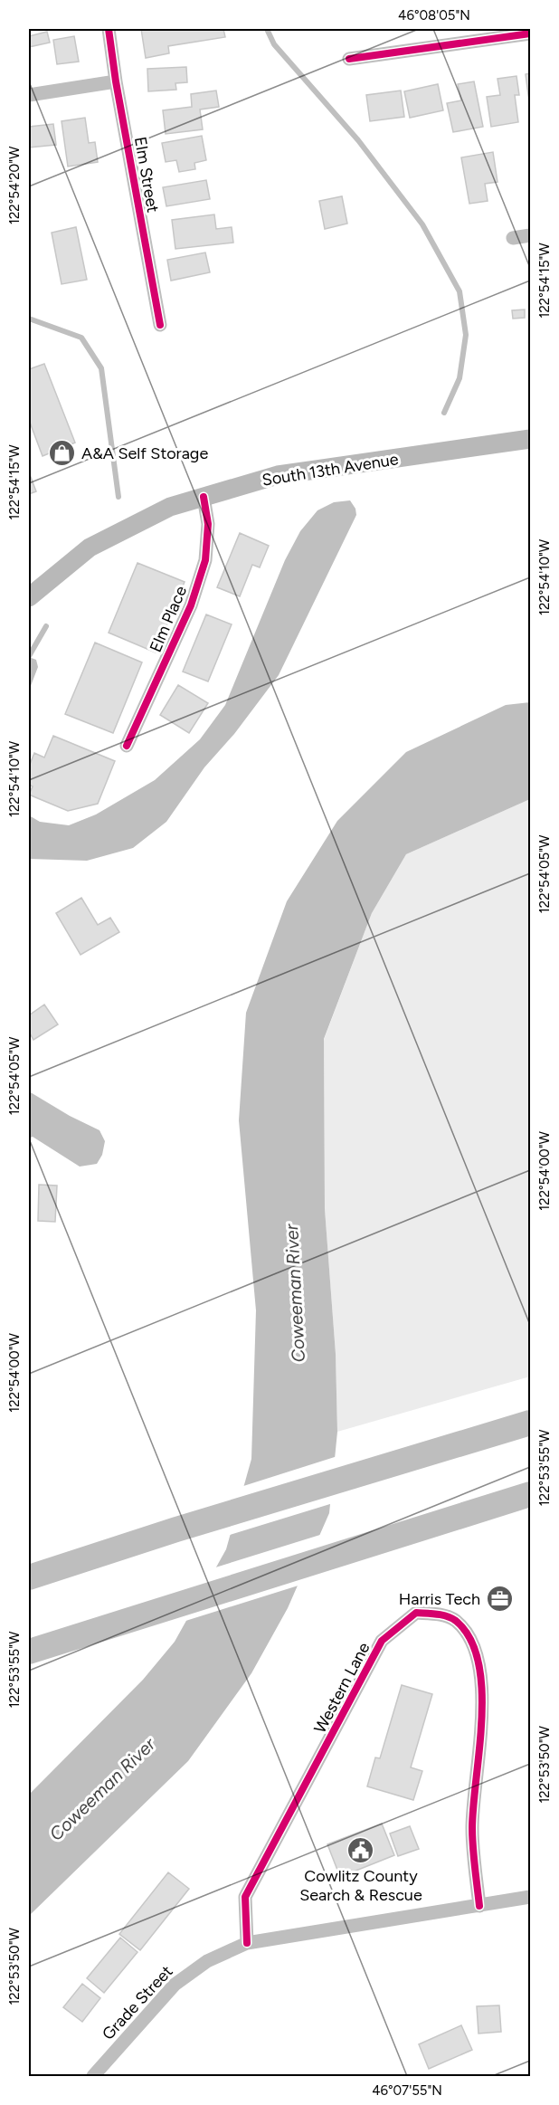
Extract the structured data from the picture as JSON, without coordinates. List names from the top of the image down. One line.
{"streets":{"main road":["South 13th Avenue"],"street":["Elm Street","Elm Place","Western Lane","Grade Street"]},"crossings":[["South 13th Avenue","Elm Place"],["Western Lane","Grade Street"]],"water":["Coweeman River"],"places":{"shop":["A&A Self Storage"],"office":["Harris Tech"],"public building":["Cowlitz County Search & Rescue"]},"coordinates":["46°08'05\"N","122°54'20\"W","122°54'15\"W","122°54'10\"W","122°54'05\"W","122°54'00\"W","122°53'55\"W","122°53'50\"W","46°07'55\"N"]}
